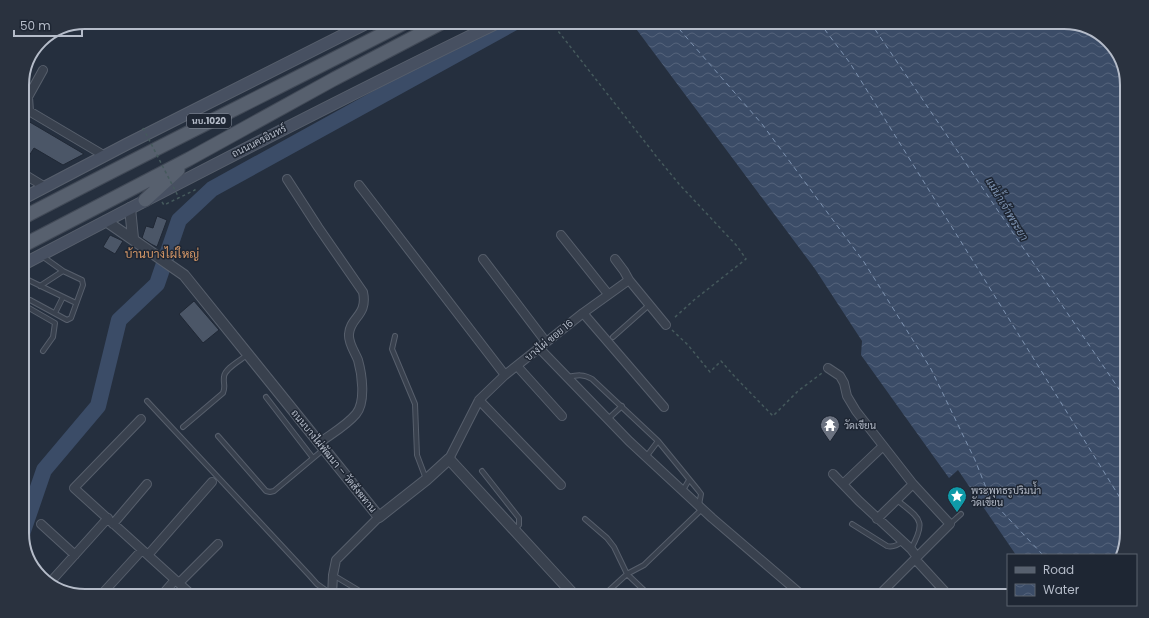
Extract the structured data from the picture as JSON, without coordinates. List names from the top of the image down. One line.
{"streets":{"main road":["นบ.1020","ถนนนครอินทร์"],"street":["บางไผ่ ซอย 16","ถนนบางไผ่พัฒนา – วัดสังฆทาน"]},"crossings":[["ถนนนครอินทร์","ถนนบางไผ่พัฒนา – วัดสังฆทาน"],["บางไผ่ ซอย 16","ถนนบางไผ่พัฒนา – วัดสังฆทาน"]],"districts":["บ้านบางไผ่ใหญ่"],"water":["แม่น้ำเจ้าพระยา"],"places":{"temple":["วัดเขียน"],"place":["พระพุทธรูปริมน้ำ วัดเขียน"]},"legend":["Road","Water"],"scale_bar":"50 m"}
